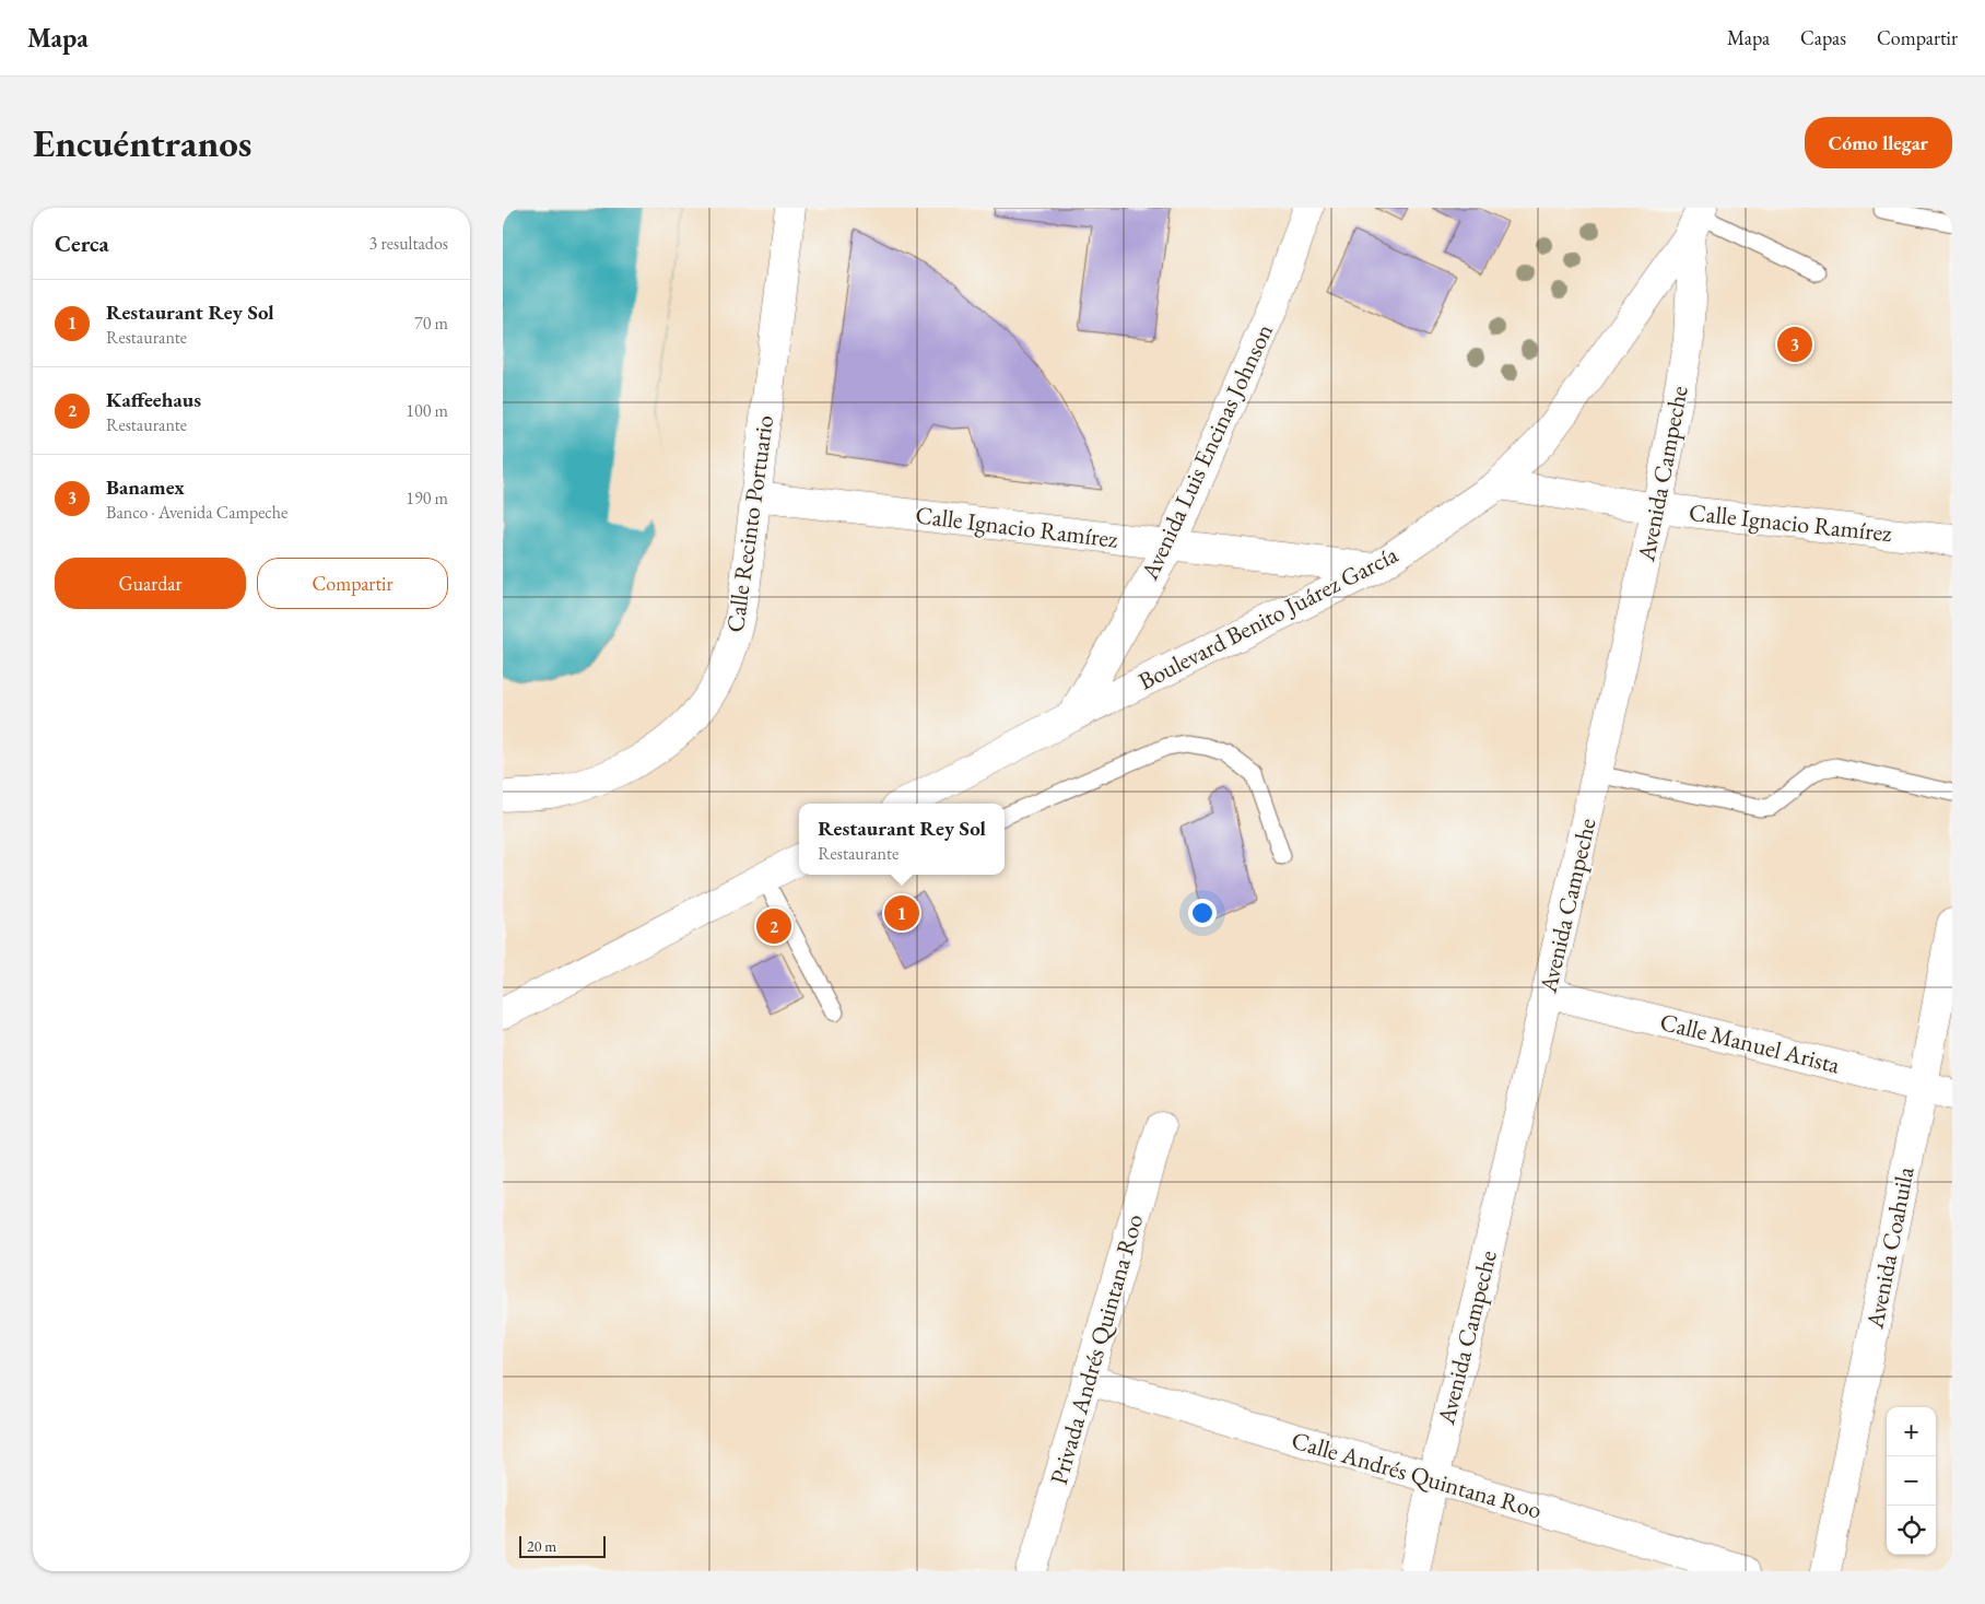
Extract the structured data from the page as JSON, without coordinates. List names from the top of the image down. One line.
{"streets":{"street":["Avenida Luis Encinas Johnson","Avenida Campeche","Calle Ignacio Ramírez","Calle Recinto Portuario","Boulevard Benito Juárez García","Calle Manuel Arista","Avenida Coahuila","Privada Andrés Quintana Roo","Calle Andrés Quintana Roo"]},"crossings":[["Avenida Luis Encinas Johnson","Calle Ignacio Ramírez"],["Avenida Luis Encinas Johnson","Boulevard Benito Juárez García"],["Avenida Campeche","Calle Ignacio Ramírez"],["Avenida Campeche","Boulevard Benito Juárez García"],["Avenida Campeche","Calle Manuel Arista"],["Avenida Campeche","Calle Andrés Quintana Roo"],["Calle Ignacio Ramírez","Calle Recinto Portuario"],["Calle Ignacio Ramírez","Boulevard Benito Juárez García"],["Calle Manuel Arista","Avenida Coahuila"],["Privada Andrés Quintana Roo","Calle Andrés Quintana Roo"]],"scale_bar":"20 m","page":{"header":"Mapa","nav":["Mapa","Capas","Compartir"],"buttons":["Cómo llegar",["Guardar","Compartir"]],"title":"Encuéntranos","heading":["Cerca","3 resultados"],"list":[{"mark":"1","name":"Restaurant Rey Sol","note":"Restaurante","value":"70 m"},{"mark":"2","name":"Kaffeehaus","note":"Restaurante","value":"100 m"},{"mark":"3","name":"Banamex","note":"Banco · Avenida Campeche","value":"190 m"}],"pins":["3","1","2"],"popup":["Restaurant Rey Sol","Restaurante"],"map_buttons":["+","−"],"scale":"20 m"}}
